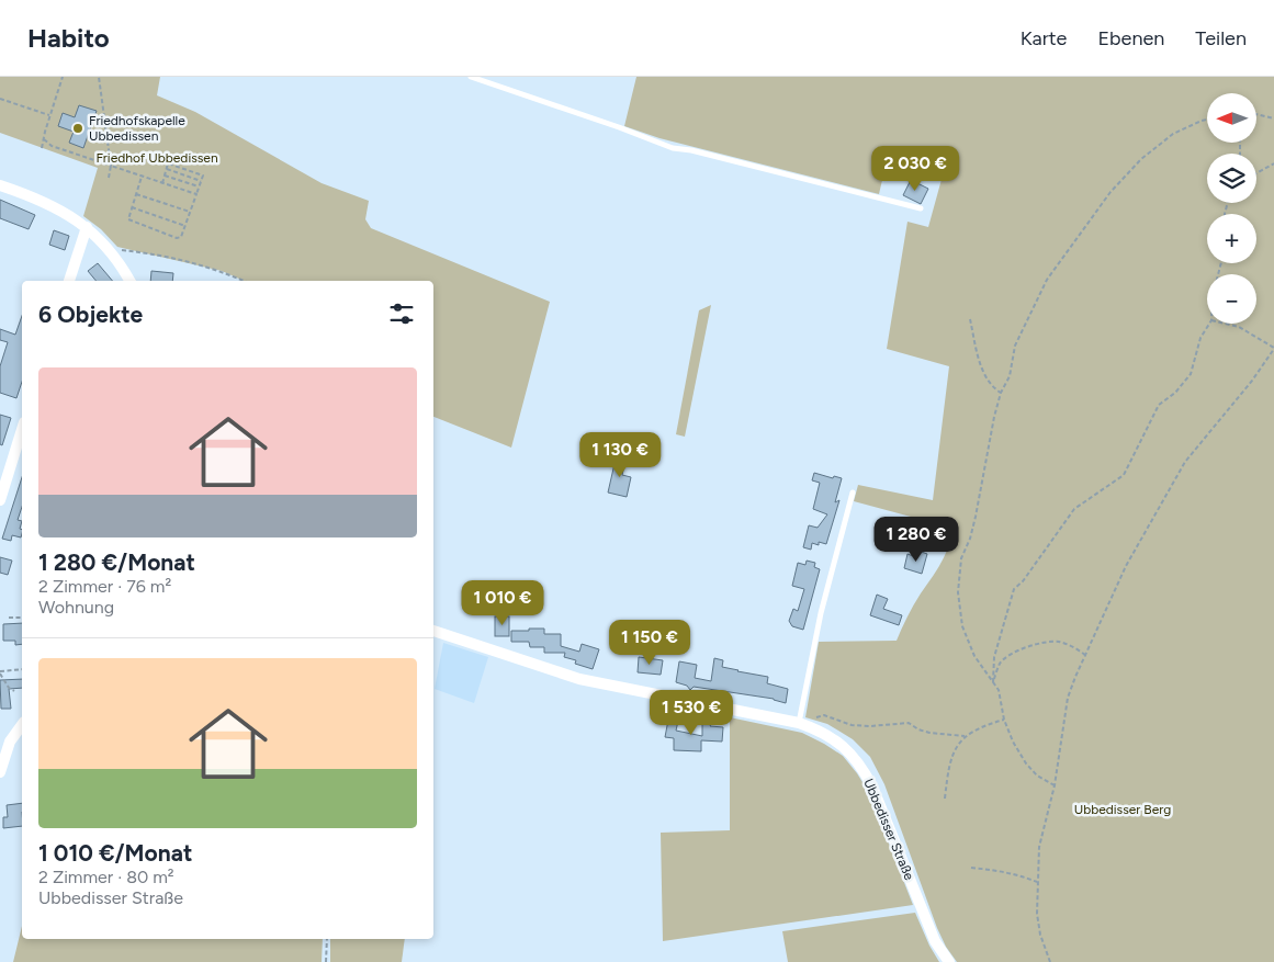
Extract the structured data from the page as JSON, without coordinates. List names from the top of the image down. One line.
{"streets":{"street":["Ubbedisser Straße"]},"parks":["Friedhof Ubbedissen","Ubbedisser Berg"],"places":["Friedhofskapelle Ubbedissen"],"north":"left","page":{"header":"Habito","nav":["Karte","Ebenen","Teilen"],"map_buttons":["+","−"],"price":["2 030 €","1 130 €","1 280 €","1 010 €","1 150 €","1 530 €"],"heading":"6 Objekte","list":[{"name":"1 280 €/Monat","note":"2 Zimmer · 76 m² · Wohnung"},{"name":"1 010 €/Monat","note":"2 Zimmer · 80 m² · Ubbedisser Straße"}]}}
